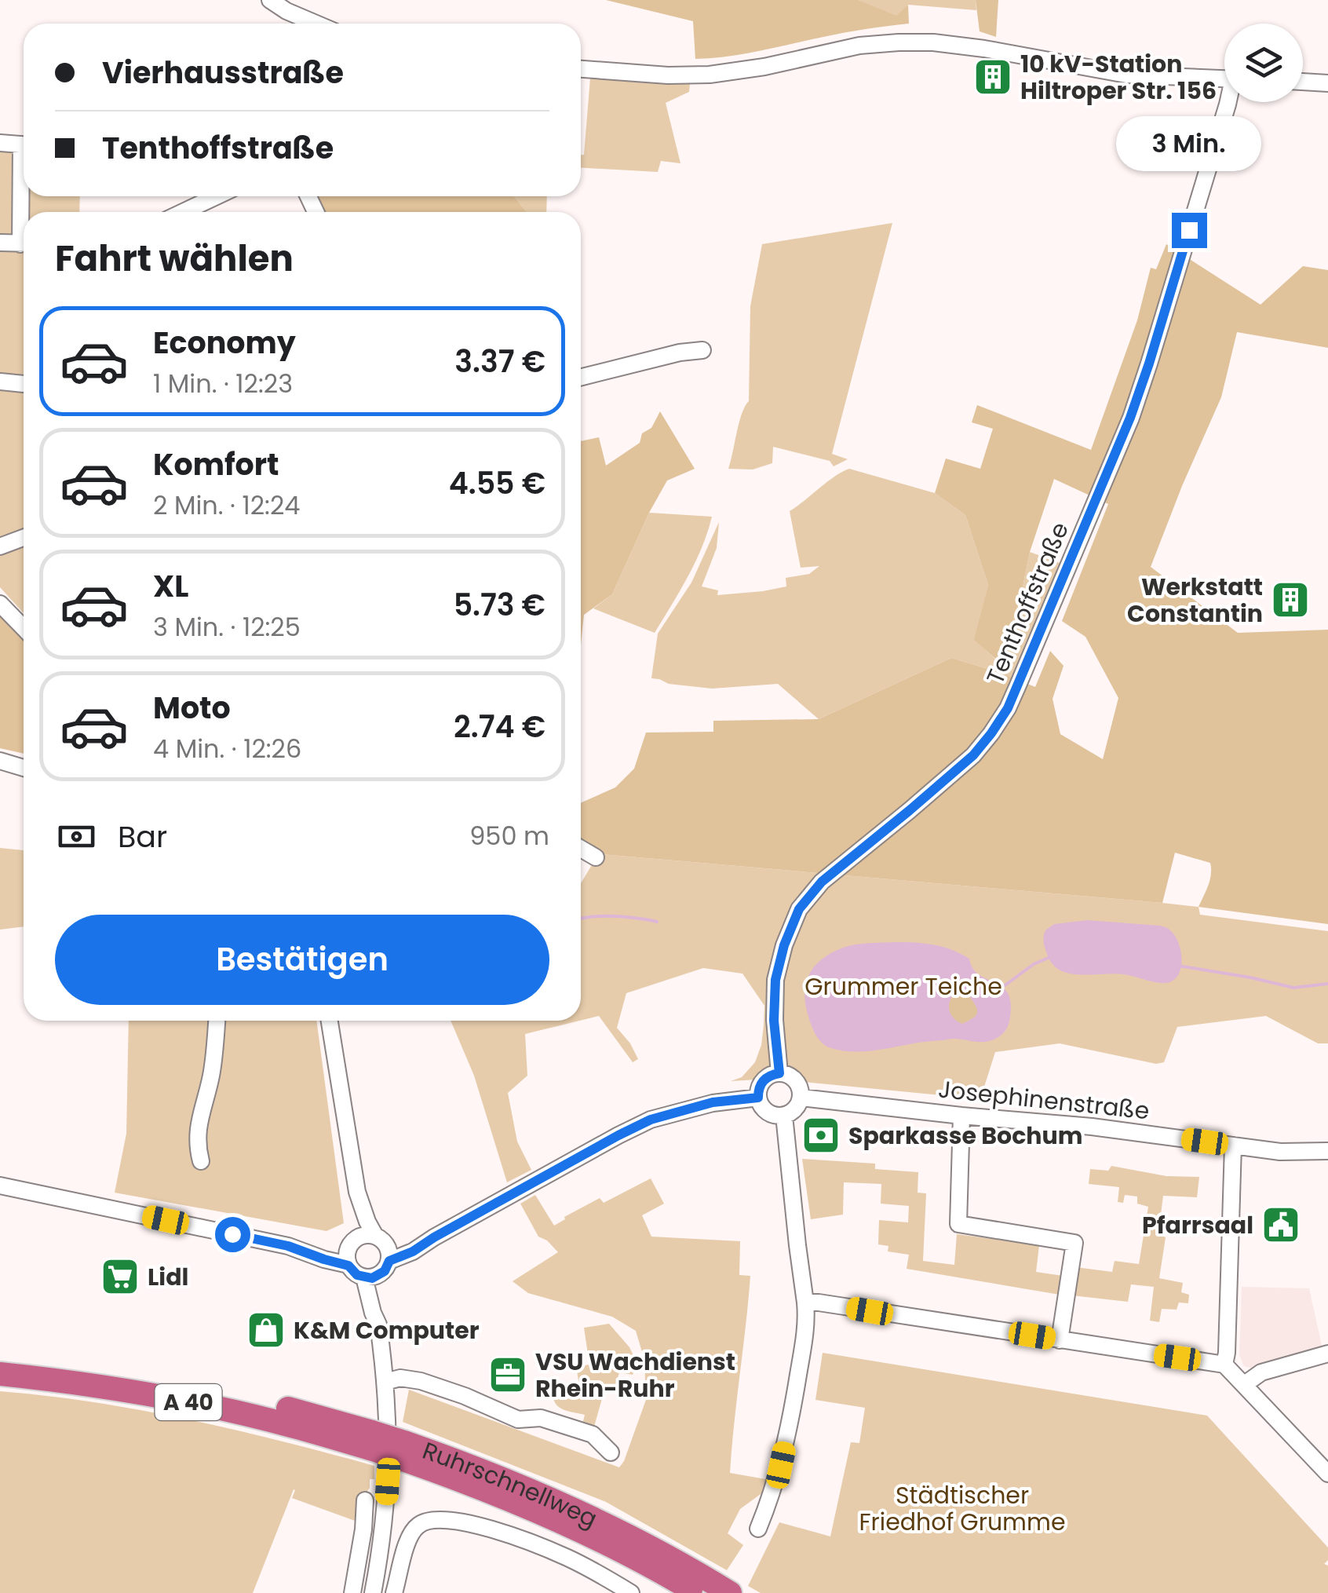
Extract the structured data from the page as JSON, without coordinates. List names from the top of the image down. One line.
{"streets":{"highway":["A 40","Ruhrschnellweg"],"street":["Tenthoffstraße","Josephinenstraße"]},"crossings":[["Tenthoffstraße","Josephinenstraße"]],"parks":["Grummer Teiche","Städtischer Friedhof Grumme"],"places":{"building":["10 kV-Station Hiltroper Str. 156","Werkstatt Constantin"],"bank":["Sparkasse Bochum"],"public building":["Pfarrsaal"],"supermarket":["Lidl"],"shop":["K&M Computer"],"office":["VSU Wachdienst Rhein-Ruhr"]},"page":{"banner":["Vierhausstraße","Tenthoffstraße"],"bubble":"3 Min.","heading":"Fahrt wählen","list":[{"name":"Economy","note":"1 Min. · 12:23","value":"3.37 €"},{"name":"Komfort","note":"2 Min. · 12:24","value":"4.55 €"},{"name":"XL","note":"3 Min. · 12:25","value":"5.73 €"},{"name":"Moto","note":"4 Min. · 12:26","value":"2.74 €"}],"pay":["Bar","950 m"],"buttons":"Bestätigen"}}
